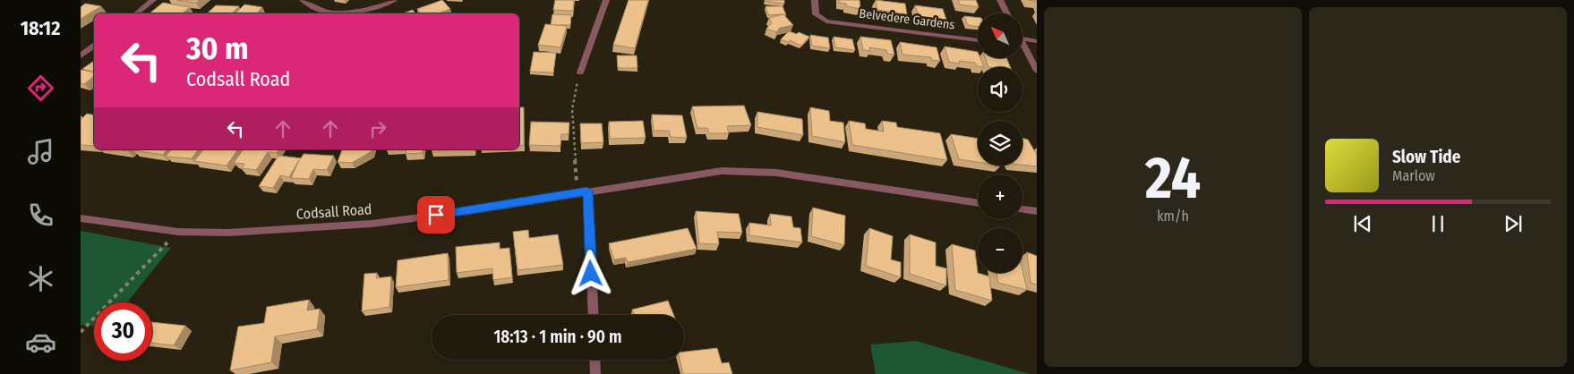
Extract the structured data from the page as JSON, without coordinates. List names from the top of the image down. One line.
{"streets":{"street":["Belvedere Gardens","Codsall Road"]},"north":"top left","page":{"tabs":"18:12","tile":["24","km/h"],"map_buttons":["+","−"],"turn":["30 m","Codsall Road"],"song":["Slow Tide","Marlow"],"limit":"30","trip":"18:13 · 1 min · 90 m"}}
